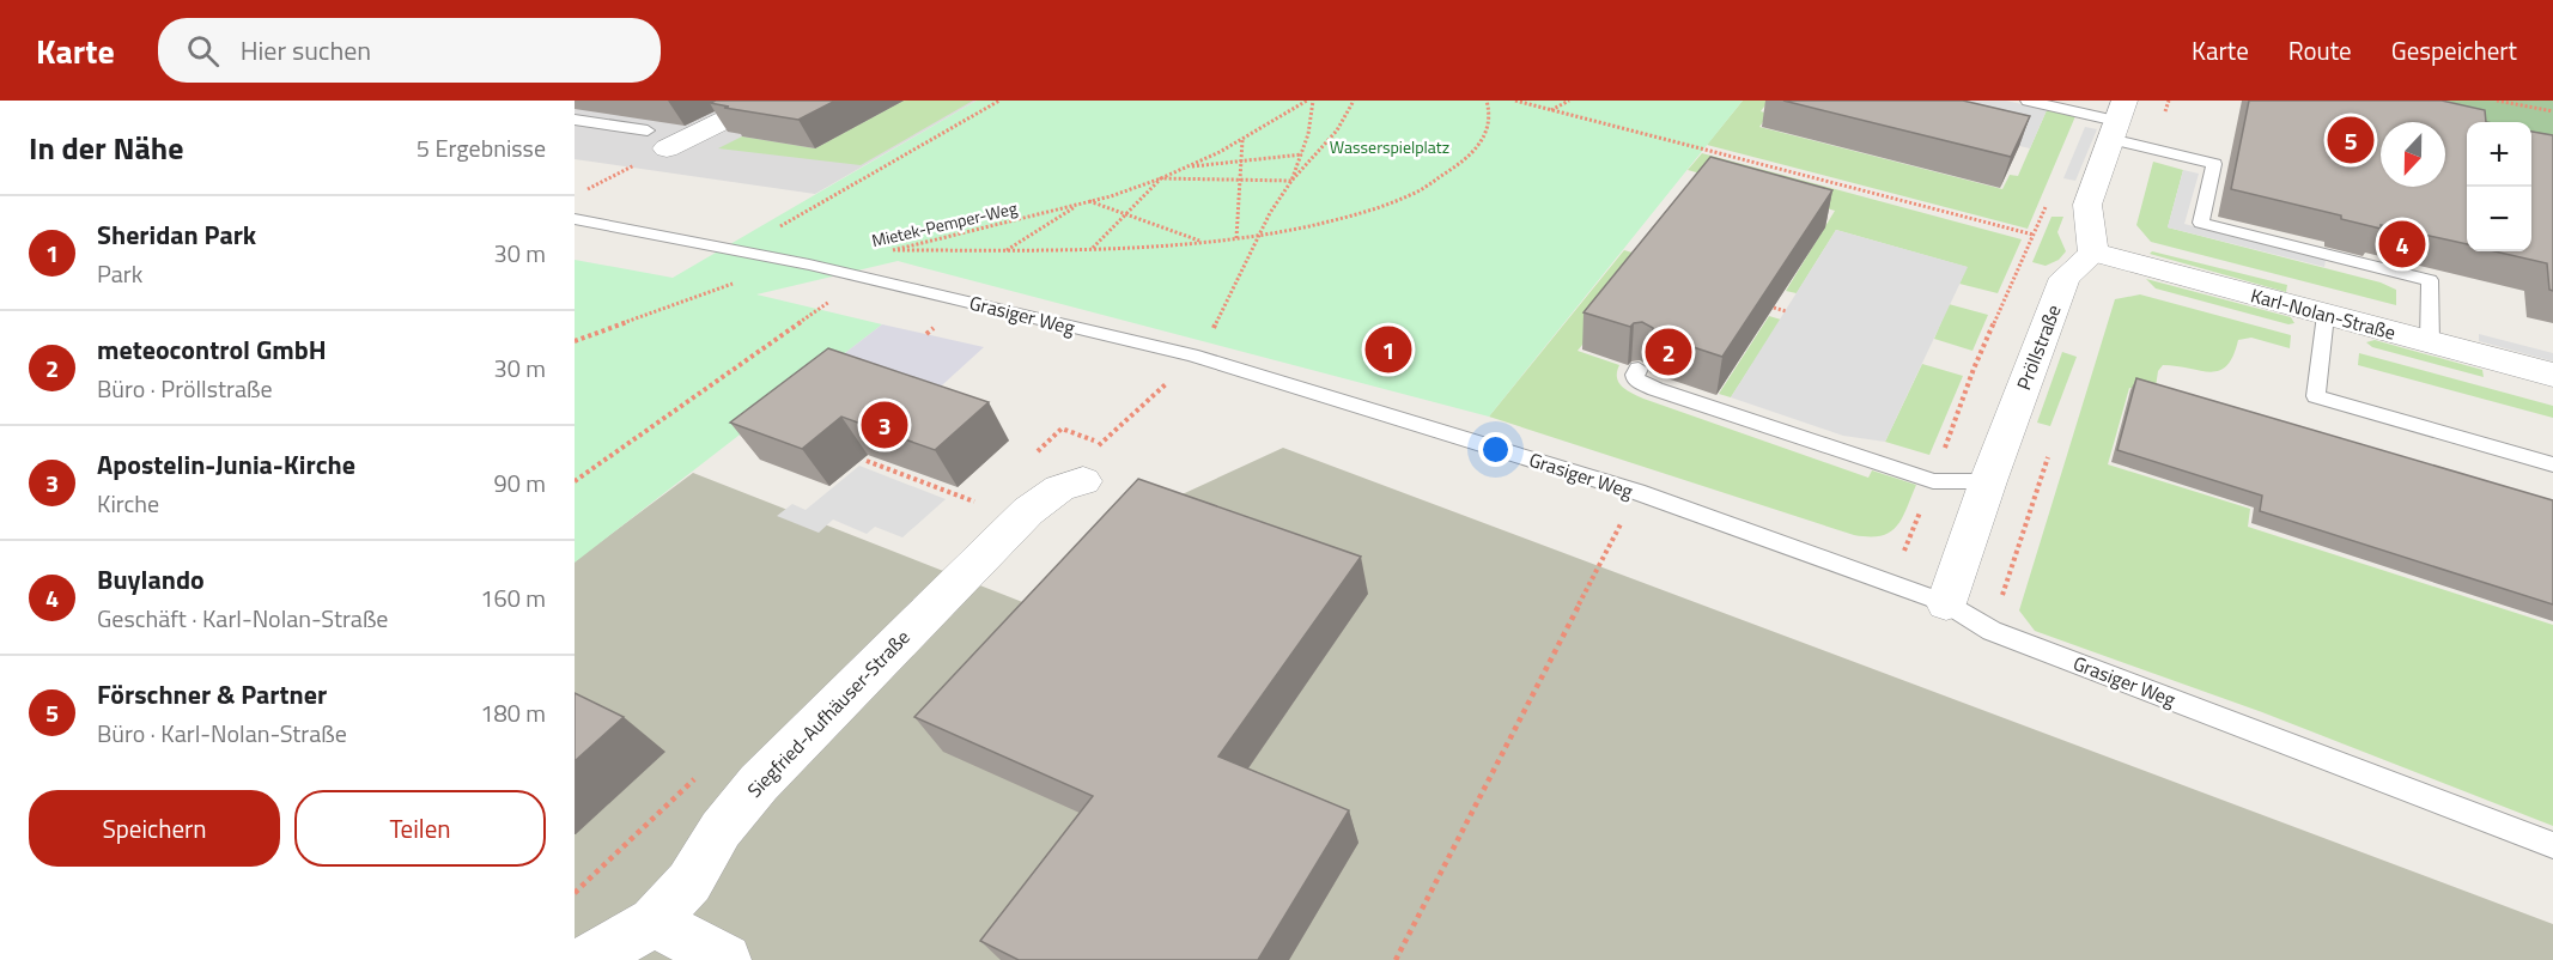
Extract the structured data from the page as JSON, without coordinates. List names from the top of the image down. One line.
{"streets":{"street":["Karl-Nolan-Straße","Pröllstraße","Siegfried-Aufhäuser-Straße"],"lane":["Grasiger Weg"],"path":["Mietek-Pemper-Weg"]},"crossings":[["Karl-Nolan-Straße","Pröllstraße"],["Grasiger Weg","Pröllstraße"]],"parks":["Wasserspielplatz"],"north":"bottom","page":{"header":"Karte","search":"Hier suchen","nav":["Karte","Route","Gespeichert"],"heading":["In der Nähe","5 Ergebnisse"],"pins":["5","4","1","2","3"],"map_buttons":["+","−"],"list":[{"mark":"1","name":"Sheridan Park","note":"Park","value":"30 m"},{"mark":"2","name":"meteocontrol GmbH","note":"Büro · Pröllstraße","value":"30 m"},{"mark":"3","name":"Apostelin-Junia-Kirche","note":"Kirche","value":"90 m"},{"mark":"4","name":"Buylando","note":"Geschäft · Karl-Nolan-Straße","value":"160 m"},{"mark":"5","name":"Förschner & Partner","note":"Büro · Karl-Nolan-Straße","value":"180 m"}],"buttons":["Speichern","Teilen"]}}
